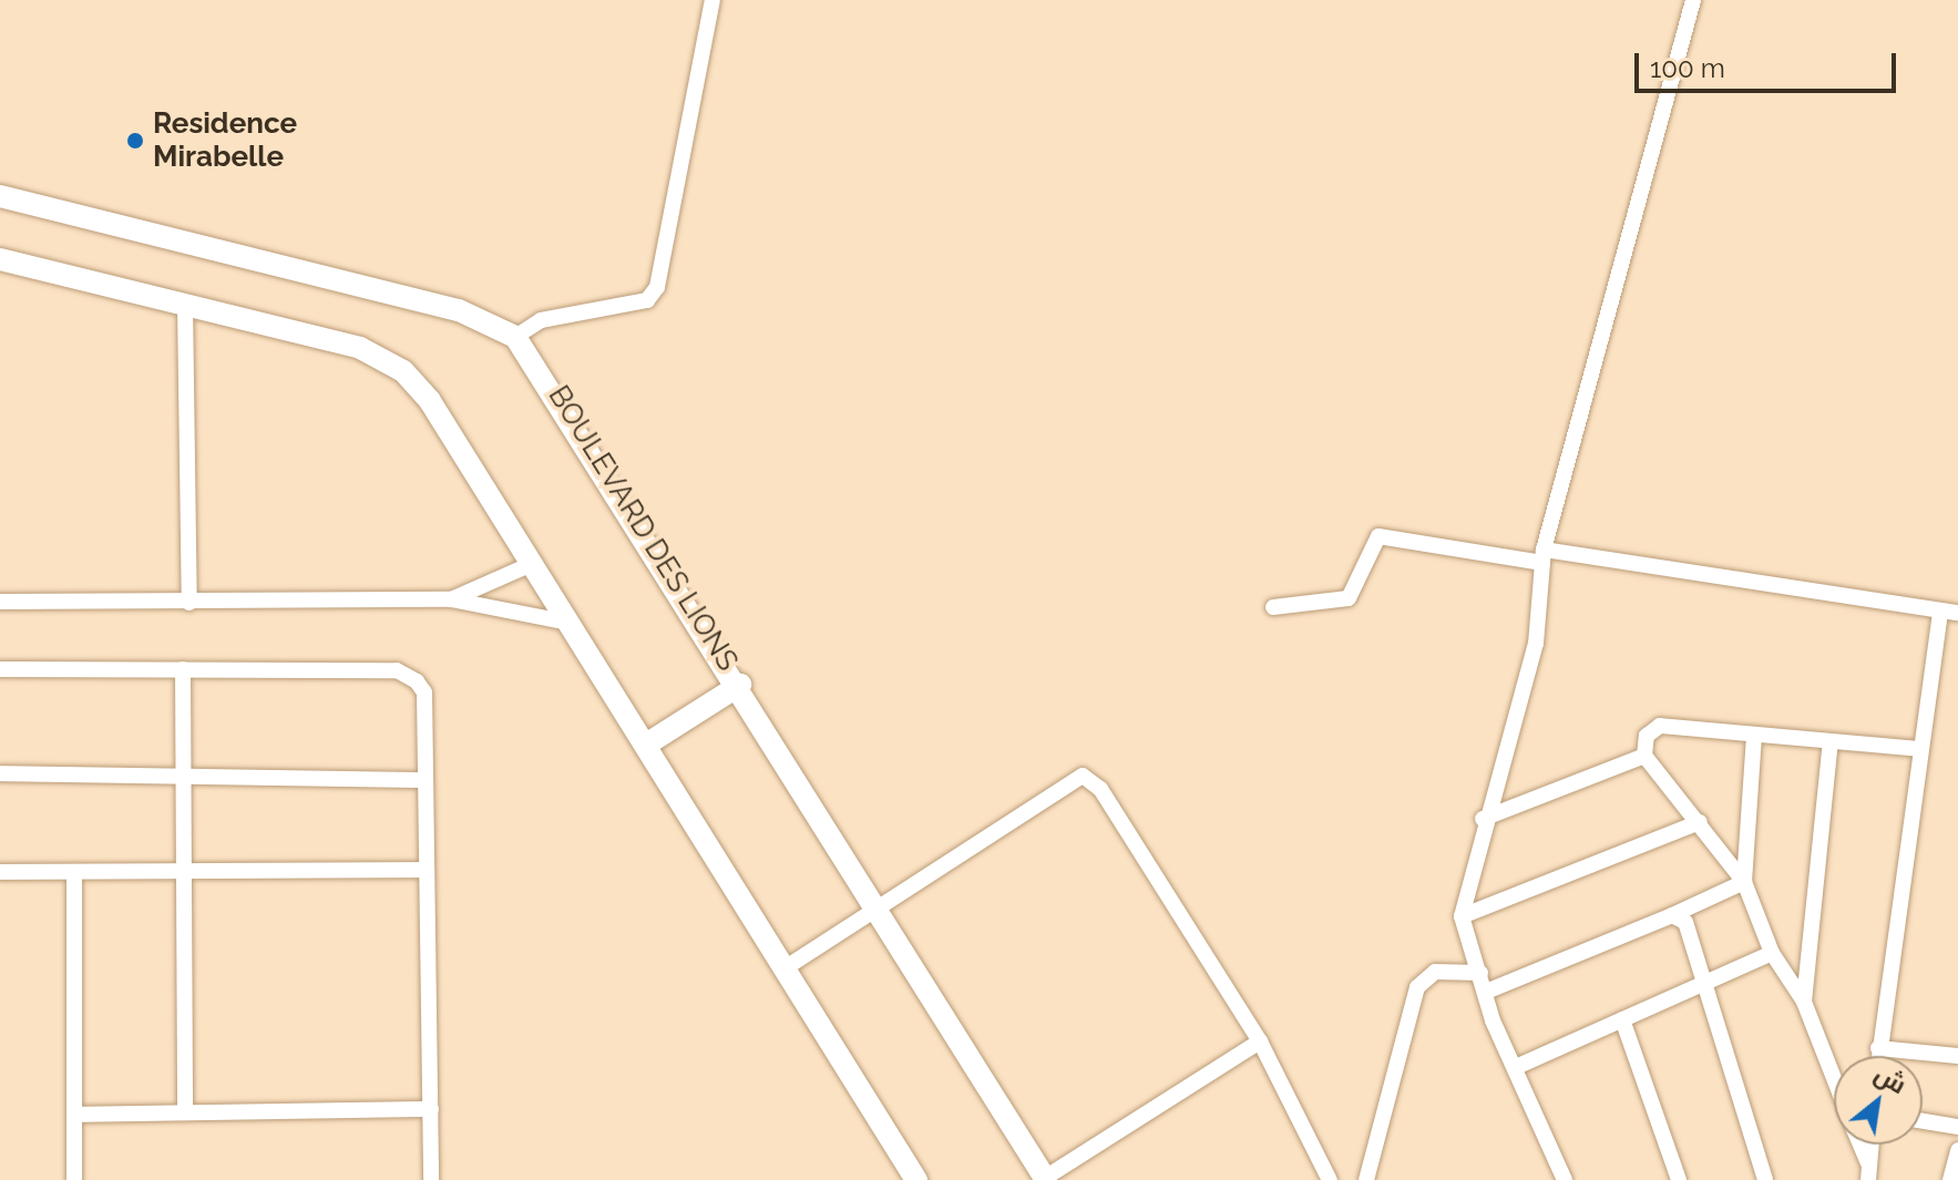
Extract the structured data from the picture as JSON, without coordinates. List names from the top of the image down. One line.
{"streets":{"main road":["BOULEVARD DES LIONS"]},"places":["Residence Mirabelle"],"scale_bar":"100 m","north":"top right"}
